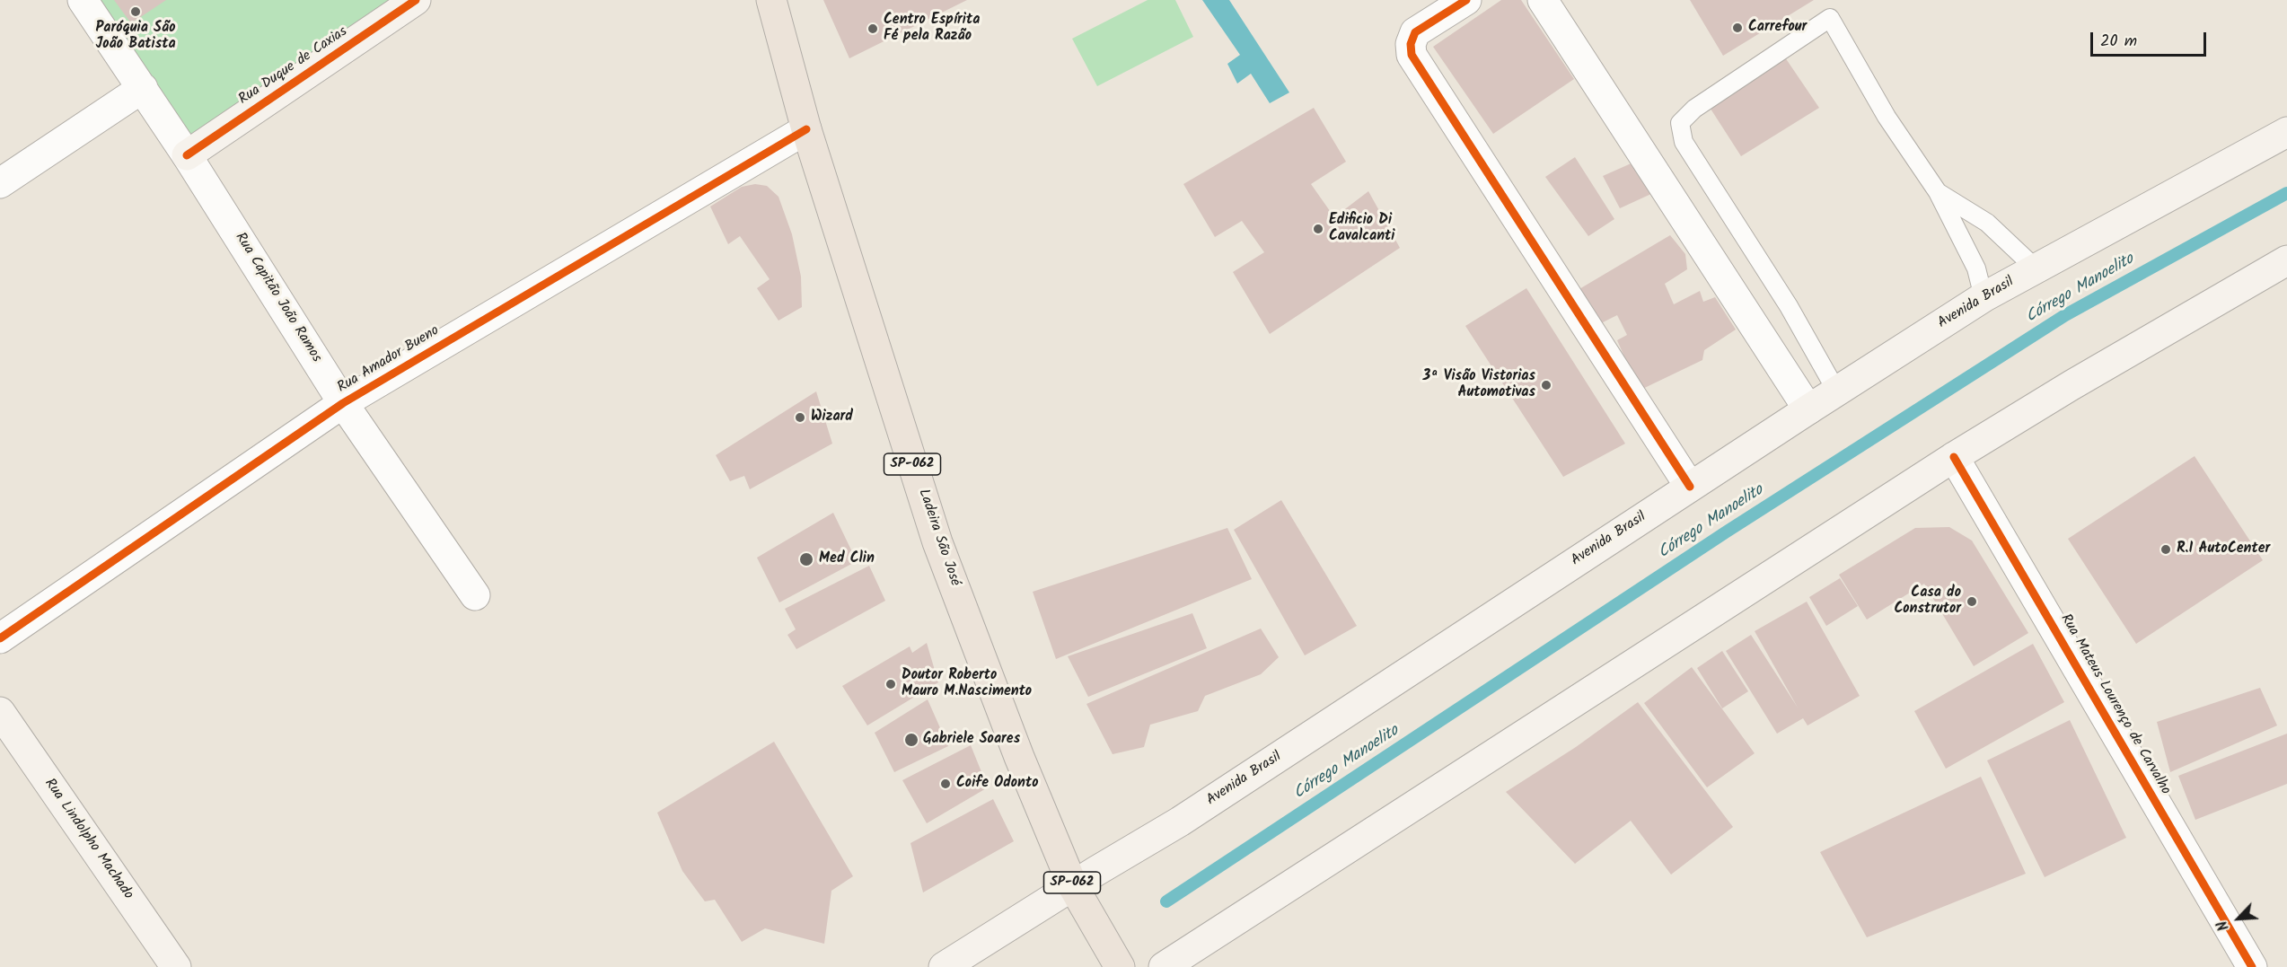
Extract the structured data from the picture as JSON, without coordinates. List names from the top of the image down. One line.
{"streets":{"main road":["Rua Duque de Caxias","Avenida Brasil","SP-062","Ladeira São José","Rua Lindolpho Machado"],"street":["Rua Capitão João Ramos","Rua Amador Bueno","Rua Mateus Lourenço de Carvalho"]},"crossings":[["Rua Duque de Caxias","Rua Capitão João Ramos"],["Rua Capitão João Ramos","Rua Amador Bueno"],["Avenida Brasil","Ladeira São José"],["Rua Amador Bueno","Ladeira São José"]],"water":["Córrego Manoelito"],"places":["Paróquia São João Batista","Carrefour","Centro Espírita Fé pela Razão","Edificio Di Cavalcanti","3ª Visão Vistorias Automotivas","Wizard","R.I AutoCenter","Med Clin","Casa do Construtor","Doutor Roberto Mauro M.Nascimento","Gabriele Soares","Coife Odonto"],"scale_bar":"20 m","north":"bottom left"}
